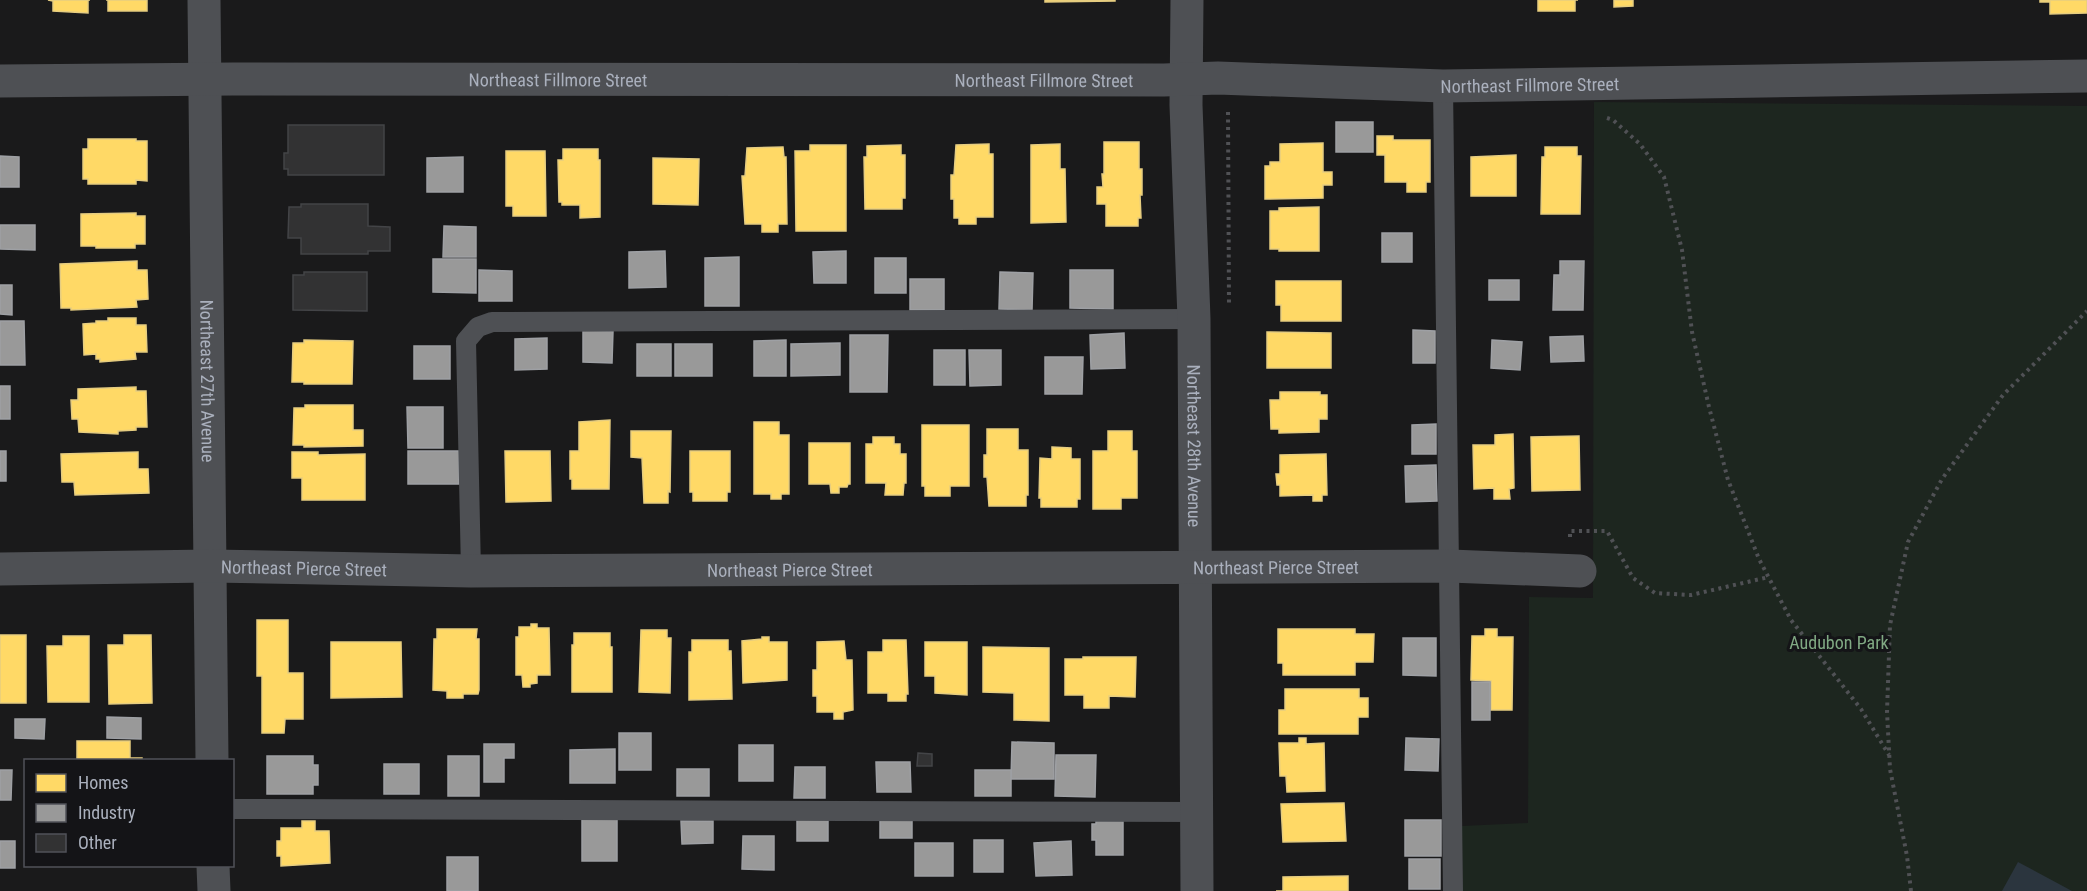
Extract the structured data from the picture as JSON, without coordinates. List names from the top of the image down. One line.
{"streets":{"street":["Northeast Fillmore Street","Northeast 27th Avenue","Northeast 28th Avenue","Northeast Pierce Street"]},"crossings":[["Northeast Fillmore Street","Northeast 27th Avenue"],["Northeast Fillmore Street","Northeast 28th Avenue"],["Northeast 27th Avenue","Northeast Pierce Street"],["Northeast 28th Avenue","Northeast Pierce Street"]],"parks":["Audubon Park"],"legend":["Homes","Industry","Other"]}
